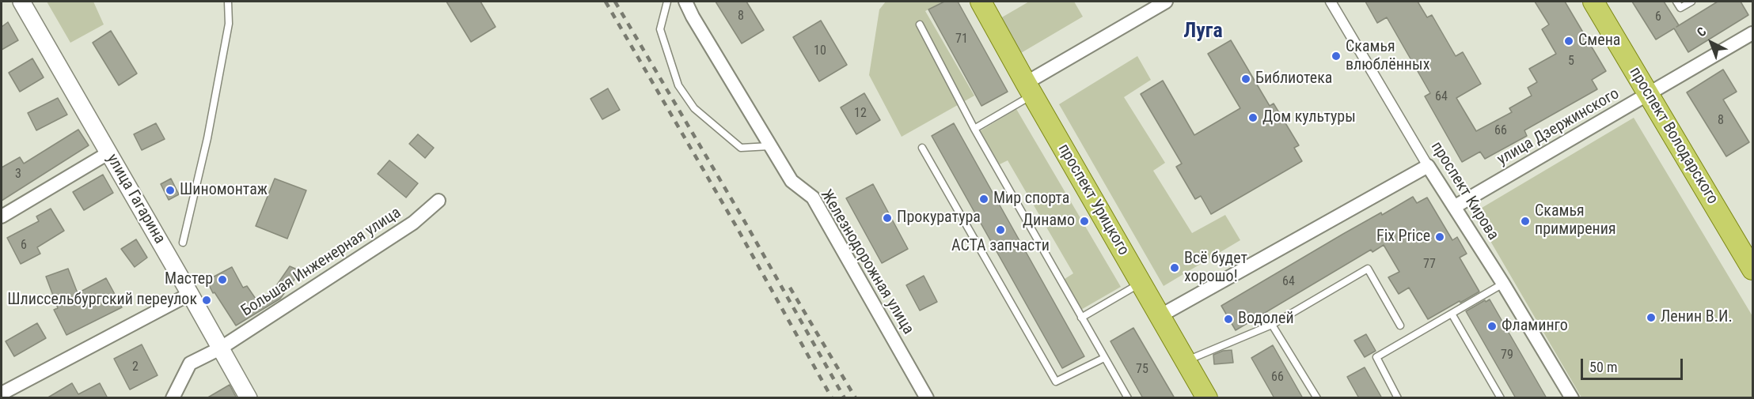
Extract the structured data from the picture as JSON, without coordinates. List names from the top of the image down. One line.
{"streets":{"main road":["проспект Володарского","проспект Урицкого"],"street":["улица Дзержинского","проспект Кирова","улица Гагарина","Большая Инженерная улица","Железнодорожная улица"]},"crossings":[["улица Дзержинского","проспект Володарского"],["улица Дзержинского","проспект Кирова"],["улица Гагарина","Большая Инженерная улица"]],"districts":["Луга"],"places":["Смена","Скамья влюблённых","Библиотека","Дом культуры","Шиномонтаж","Мир спорта","Прокуратура","Динамо","Скамья примирения","АСТА запчасти","Fix Price","Всё будет хорошо!","Мастер","Шлиссельбургский переулок","Ленин В.И.","Водолей","Фламинго"],"house_numbers":["8","6","71","10","5","64","12","8","66","3","6","77","64","79","2","75","66"],"scale_bar":"50 m","north":"top left"}
